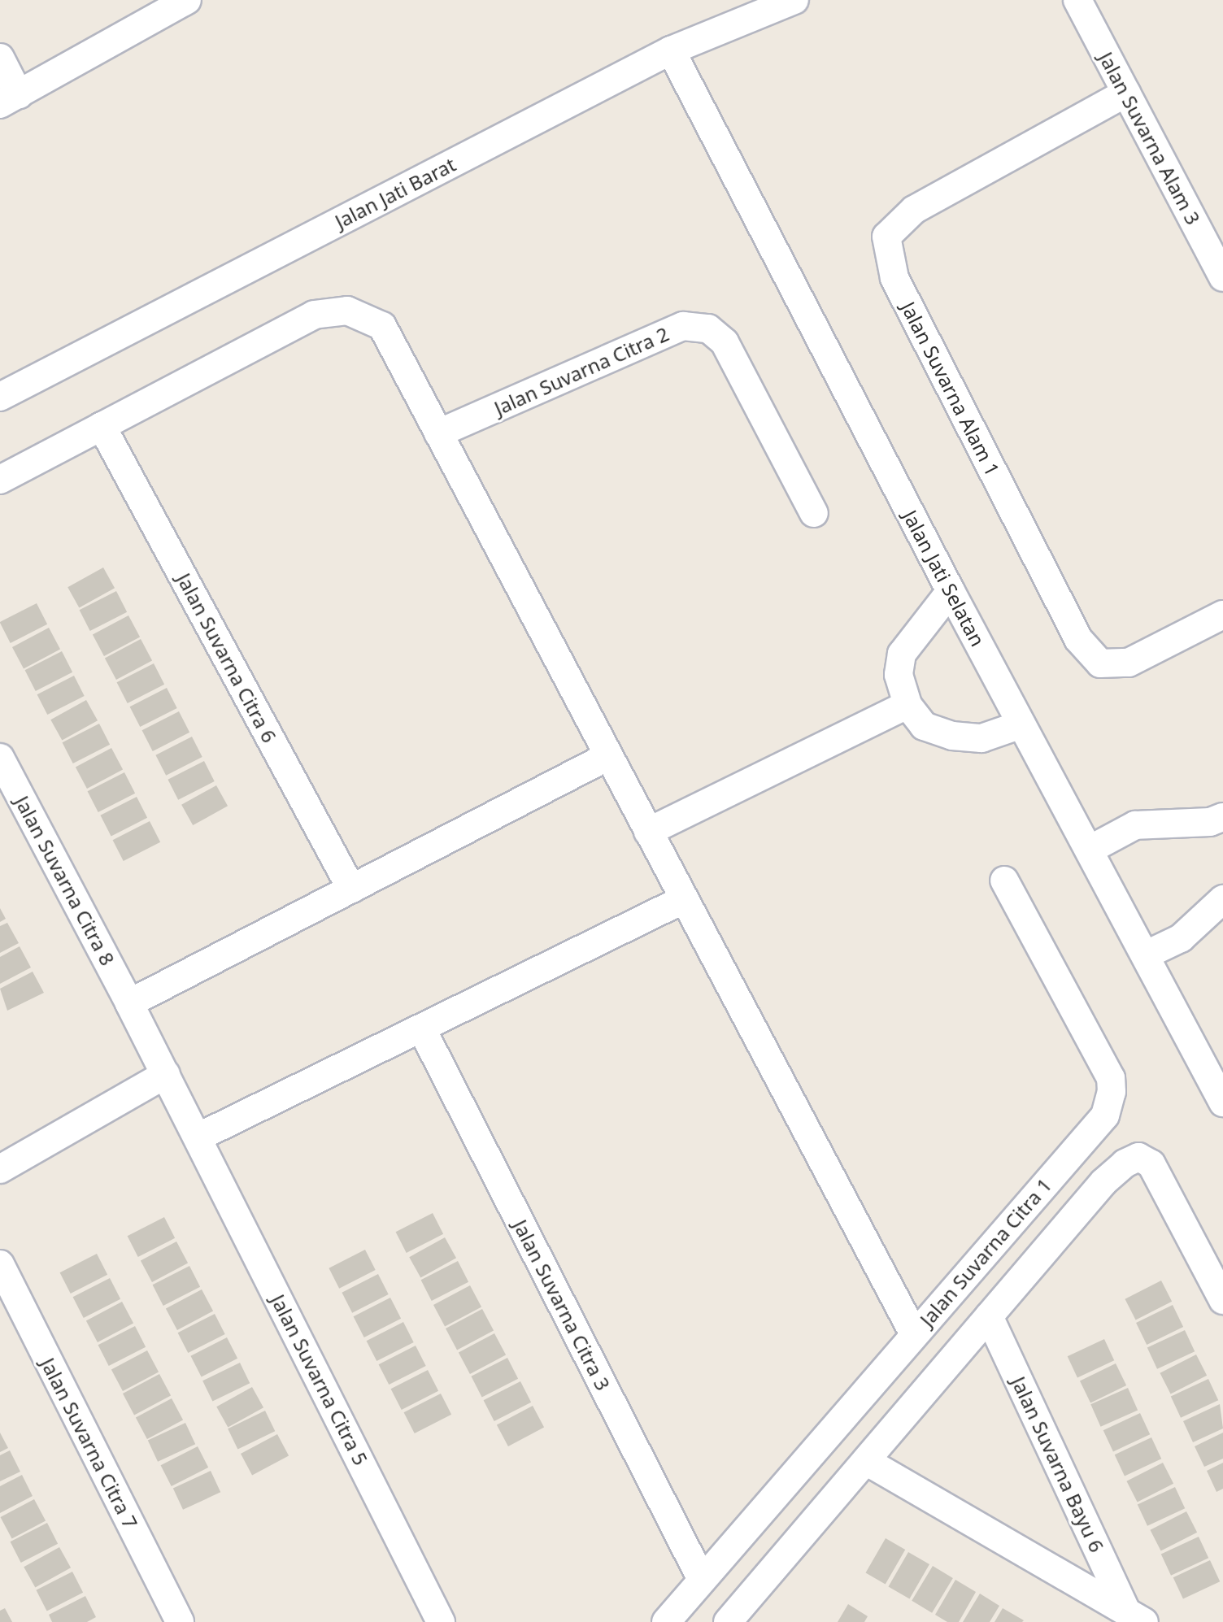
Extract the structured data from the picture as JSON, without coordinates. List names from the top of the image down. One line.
{"streets":{"street":["Jalan Suvarna Alam 3","Jalan Jati Barat","Jalan Suvarna Citra 2","Jalan Suvarna Alam 1","Jalan Jati Selatan","Jalan Suvarna Citra 6","Jalan Suvarna Citra 8","Jalan Suvarna Citra 1","Jalan Suvarna Citra 3","Jalan Suvarna Citra 5","Jalan Suvarna Citra 7","Jalan Suvarna Bayu 6"]},"crossings":[["Jalan Suvarna Alam 3","Jalan Suvarna Alam 1"],["Jalan Jati Barat","Jalan Jati Selatan"],["Jalan Suvarna Citra 8","Jalan Suvarna Citra 5"]]}
